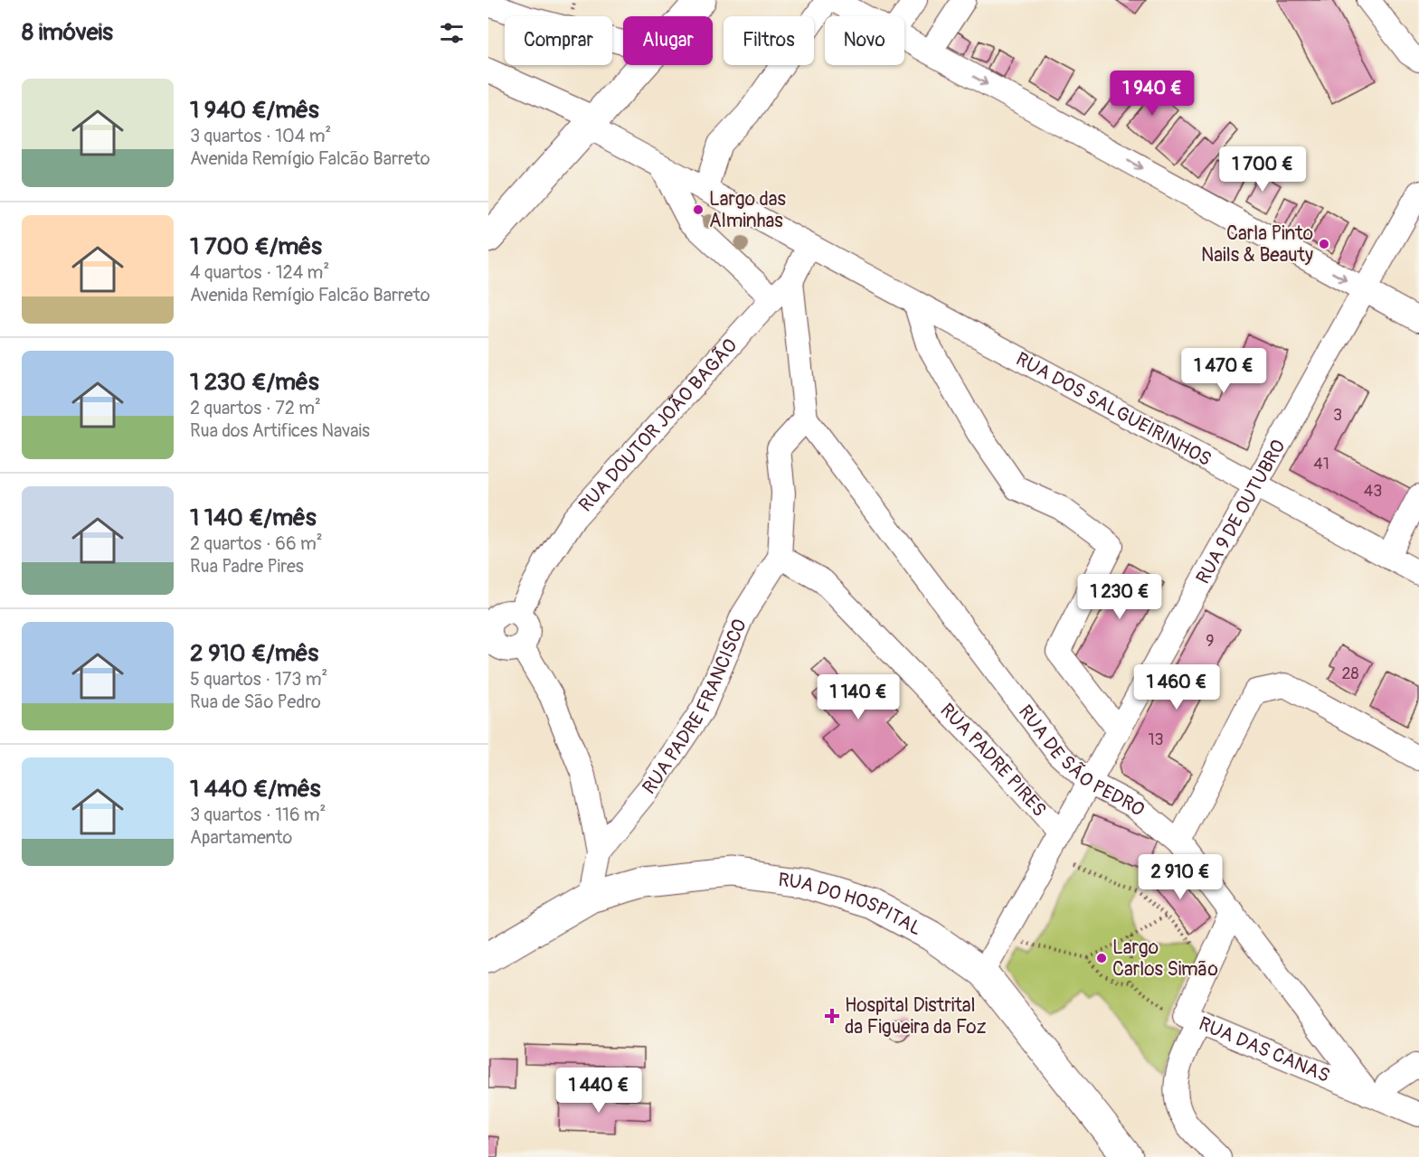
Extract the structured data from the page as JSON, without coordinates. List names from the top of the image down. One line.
{"streets":{"street":["RUA DOS SALGUEIRINHOS","RUA DOUTOR JOÃO BAGÃO","RUA 9 DE OUTUBRO","RUA PADRE FRANCISCO","RUA PADRE PIRES","RUA DE SÃO PEDRO","RUA DO HOSPITAL","RUA DAS CANAS"]},"crossings":[["RUA DOS SALGUEIRINHOS","RUA DOUTOR JOÃO BAGÃO"],["RUA DOS SALGUEIRINHOS","RUA 9 DE OUTUBRO"],["RUA 9 DE OUTUBRO","RUA PADRE PIRES"],["RUA 9 DE OUTUBRO","RUA DE SÃO PEDRO"],["RUA 9 DE OUTUBRO","RUA DO HOSPITAL"],["RUA PADRE FRANCISCO","RUA PADRE PIRES"],["RUA DE SÃO PEDRO","RUA DAS CANAS"]],"places":{"other":["Largo das Alminhas","Carla Pinto Nails & Beauty","Largo Carlos Simão"],"health":["Hospital Distrital da Figueira da Foz"]},"house_numbers":["3","41","43","9","28","13"],"page":{"heading":"8 imóveis","chip":["Comprar","Alugar","Filtros","Novo"],"list":[{"name":"1 940 €/mês","note":"3 quartos · 104 m² · Avenida Remígio Falcão Barreto"},{"name":"1 700 €/mês","note":"4 quartos · 124 m² · Avenida Remígio Falcão Barreto"},{"name":"1 230 €/mês","note":"2 quartos · 72 m² · Rua dos Artifices Navais"},{"name":"1 140 €/mês","note":"2 quartos · 66 m² · Rua Padre Pires"},{"name":"2 910 €/mês","note":"5 quartos · 173 m² · Rua de São Pedro"},{"name":"1 440 €/mês","note":"3 quartos · 116 m² · Apartamento"}],"price":["1 940 €","1 700 €","1 470 €","1 230 €","1 460 €","1 140 €","2 910 €","1 440 €"]}}
